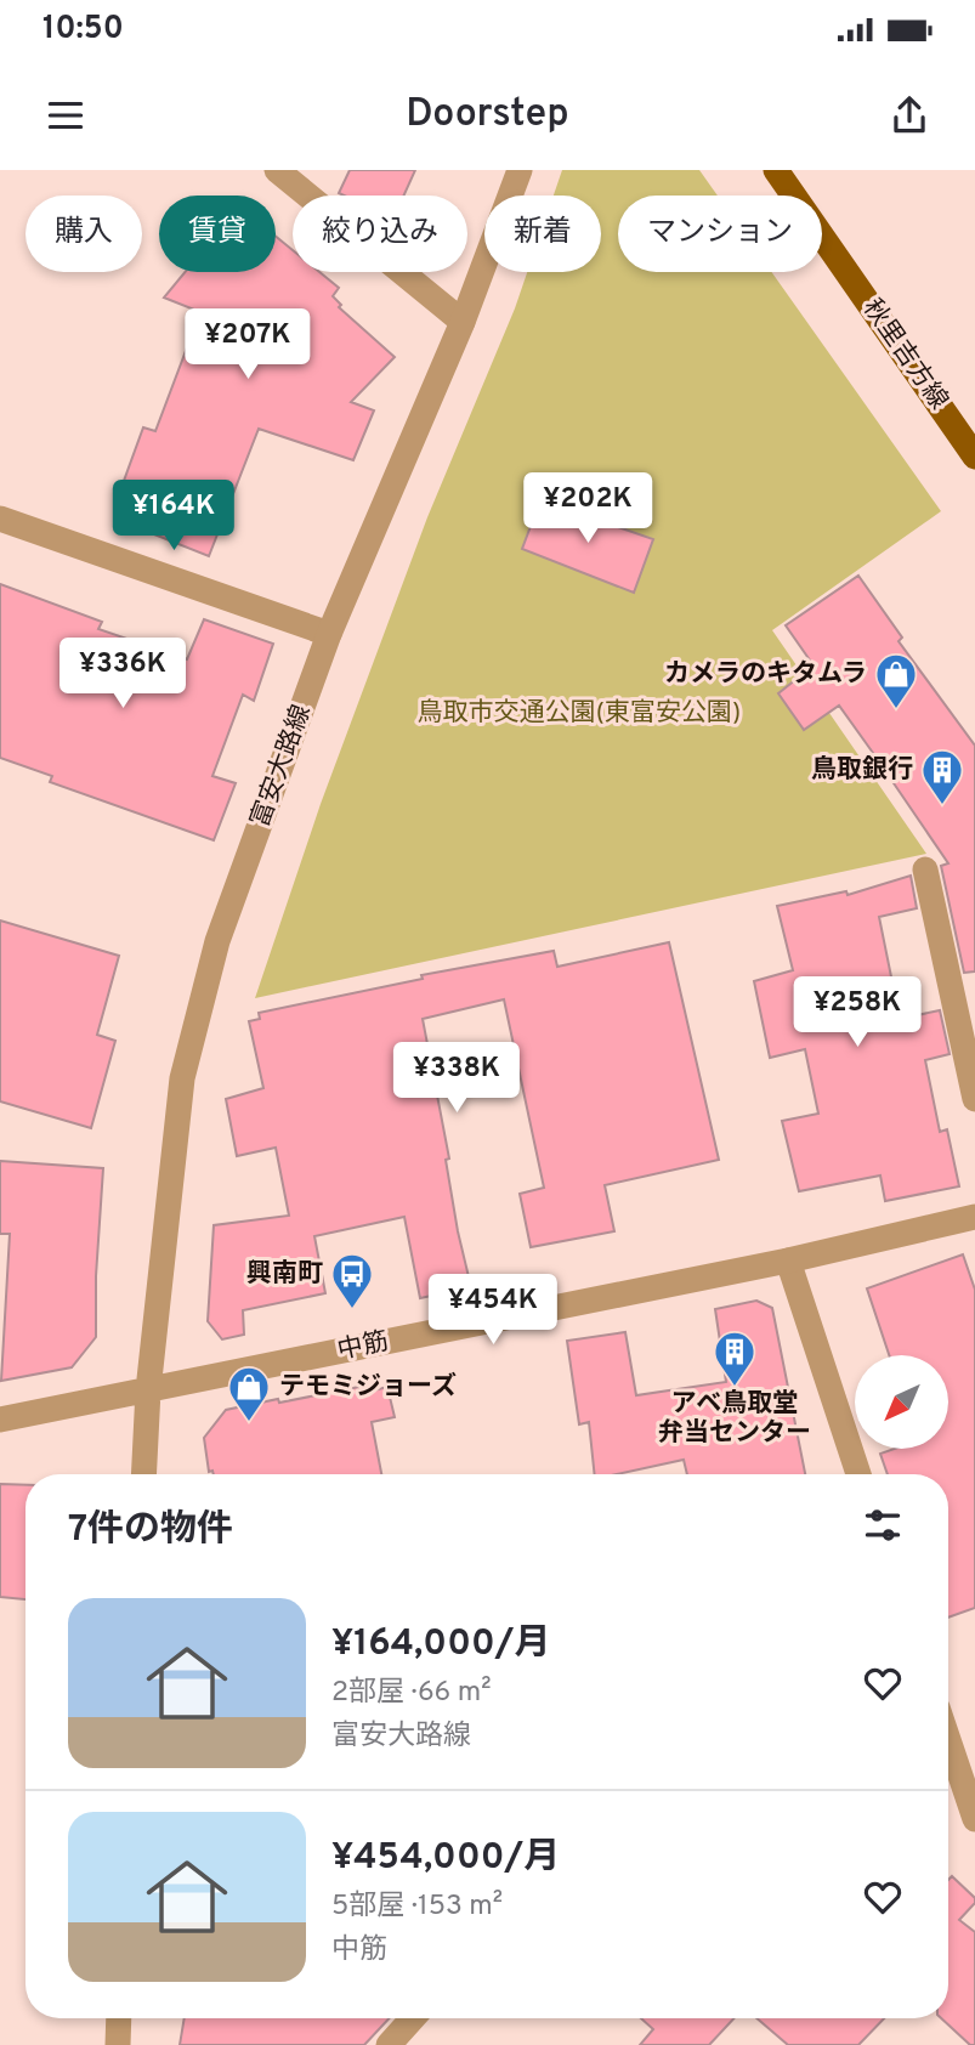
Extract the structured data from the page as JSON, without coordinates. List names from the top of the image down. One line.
{"streets":{"main road":["秋里吉方線"],"street":["富安大路線","中筋"]},"crossings":[["富安大路線","中筋"]],"parks":["鳥取市交通公園(東富安公園)"],"places":{"shop":["カメラのキタムラ","テモミジョーズ"],"building":["鳥取銀行","アベ鳥取堂 弁当センター"],"bus stop":["興南町"]},"north":"bottom left","page":{"status":"10:50","header":"Doorstep","chip":["購入","賃貸","絞り込み","新着","マンション"],"price":["¥207K","¥202K","¥164K","¥336K","¥258K","¥338K","¥454K"],"heading":"7件の物件","list":[{"name":"¥164,000/月","note":"2部屋 · 66 m² · 富安大路線"},{"name":"¥454,000/月","note":"5部屋 · 153 m² · 中筋"}]}}
